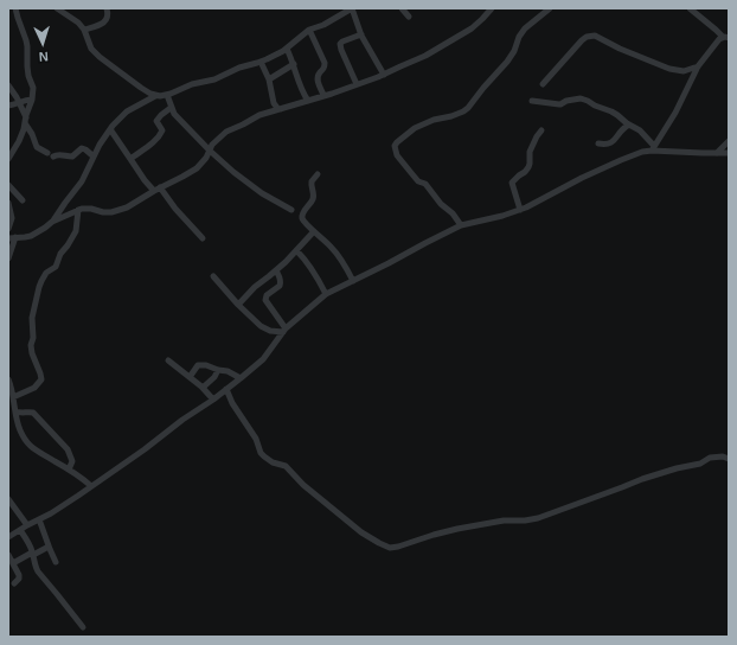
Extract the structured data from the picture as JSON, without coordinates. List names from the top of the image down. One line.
{"north":"bottom"}
